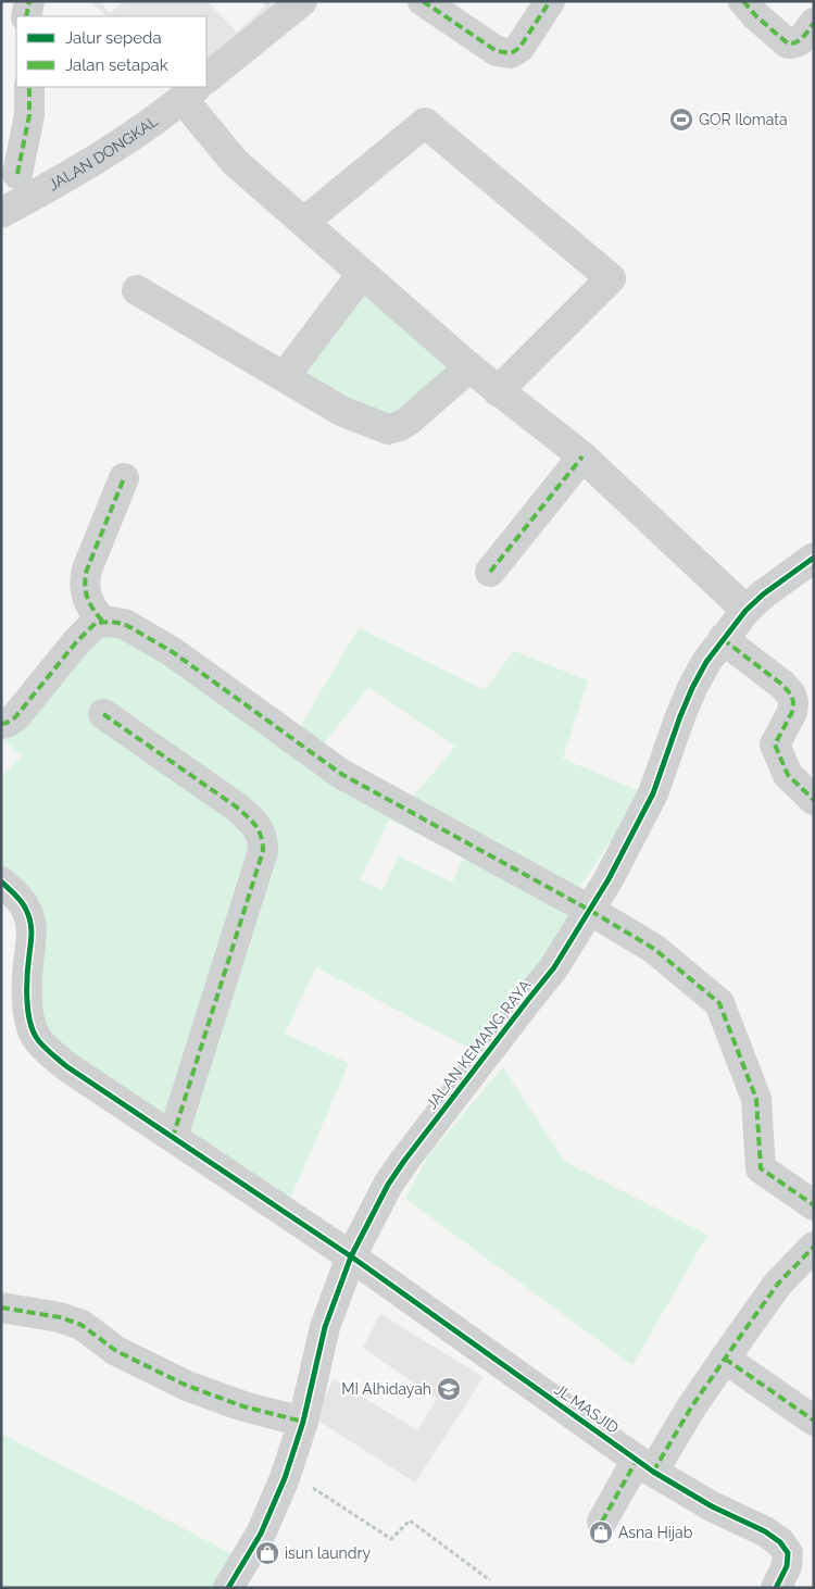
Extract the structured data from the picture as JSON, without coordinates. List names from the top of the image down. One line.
{"streets":{"street":["JALAN DONGKAL","JALAN KEMANG RAYA","JL.MASJID"]},"crossings":[["JALAN KEMANG RAYA","JL.MASJID"]],"places":{"sports":["GOR Ilomata"],"school or university":["MI Alhidayah"],"shop":["Asna Hijab","isun laundry"]},"legend":["Jalur sepeda","Jalan setapak"]}
